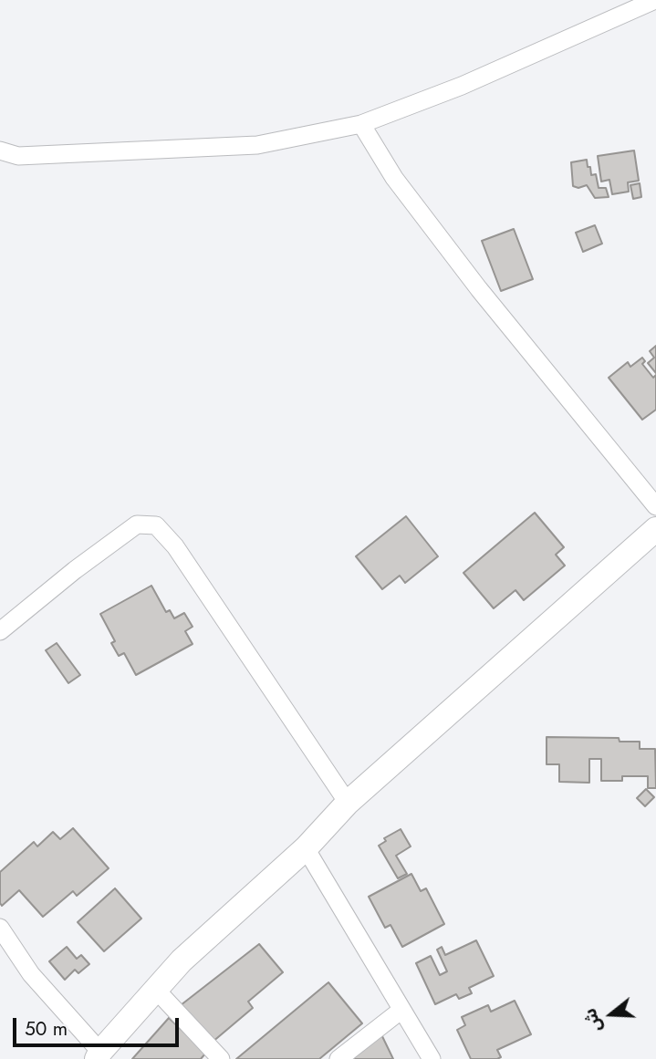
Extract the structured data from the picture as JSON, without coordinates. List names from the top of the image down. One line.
{"scale_bar":"50 m","north":"left"}
